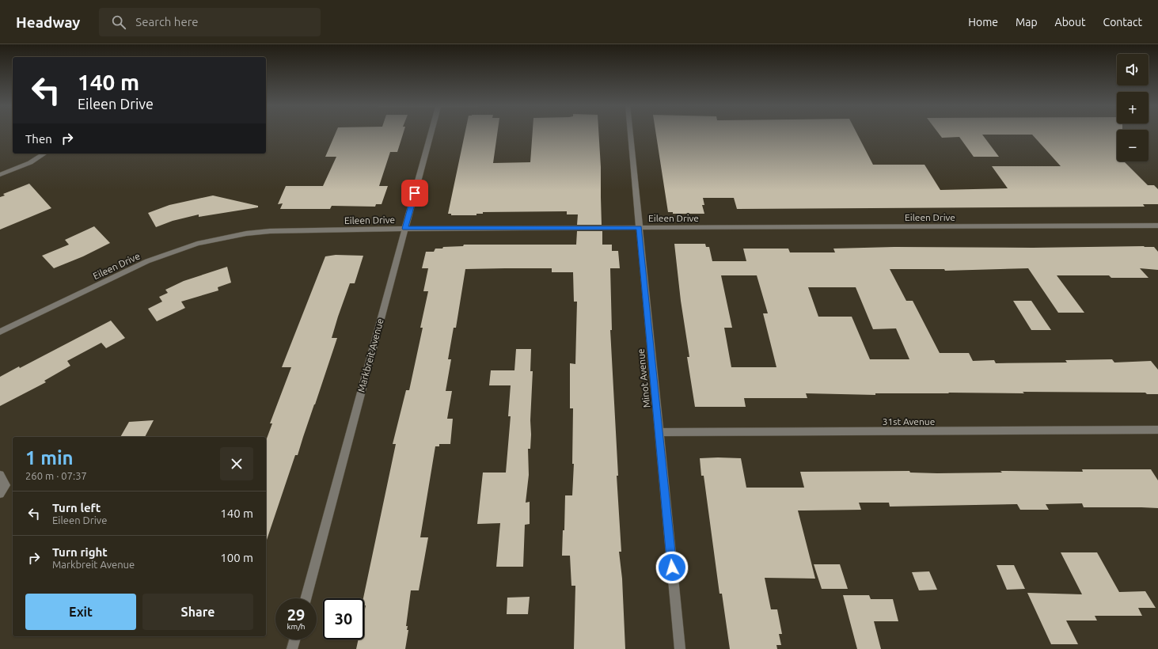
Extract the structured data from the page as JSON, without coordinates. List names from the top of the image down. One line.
{"streets":{"street":["Eileen Drive","Markbreit Avenue","Minot Avenue","31st Avenue"]},"crossings":[["Eileen Drive","Markbreit Avenue"],["Eileen Drive","Minot Avenue"],["Minot Avenue","31st Avenue"]],"page":{"header":"Headway","search":"Search here","nav":["Home","Map","About","Contact"],"map_buttons":["+","−"],"turn":["140 m","Eileen Drive"],"then":"Then","heading":["1 min","260 m · 07:37"],"list":[{"name":"Turn left","note":"Eileen Drive","value":"140 m"},{"name":"Turn right","note":"Markbreit Avenue","value":"100 m"}],"buttons":["Exit","Share"],"speed":"29 km/h","limit":"30"}}
